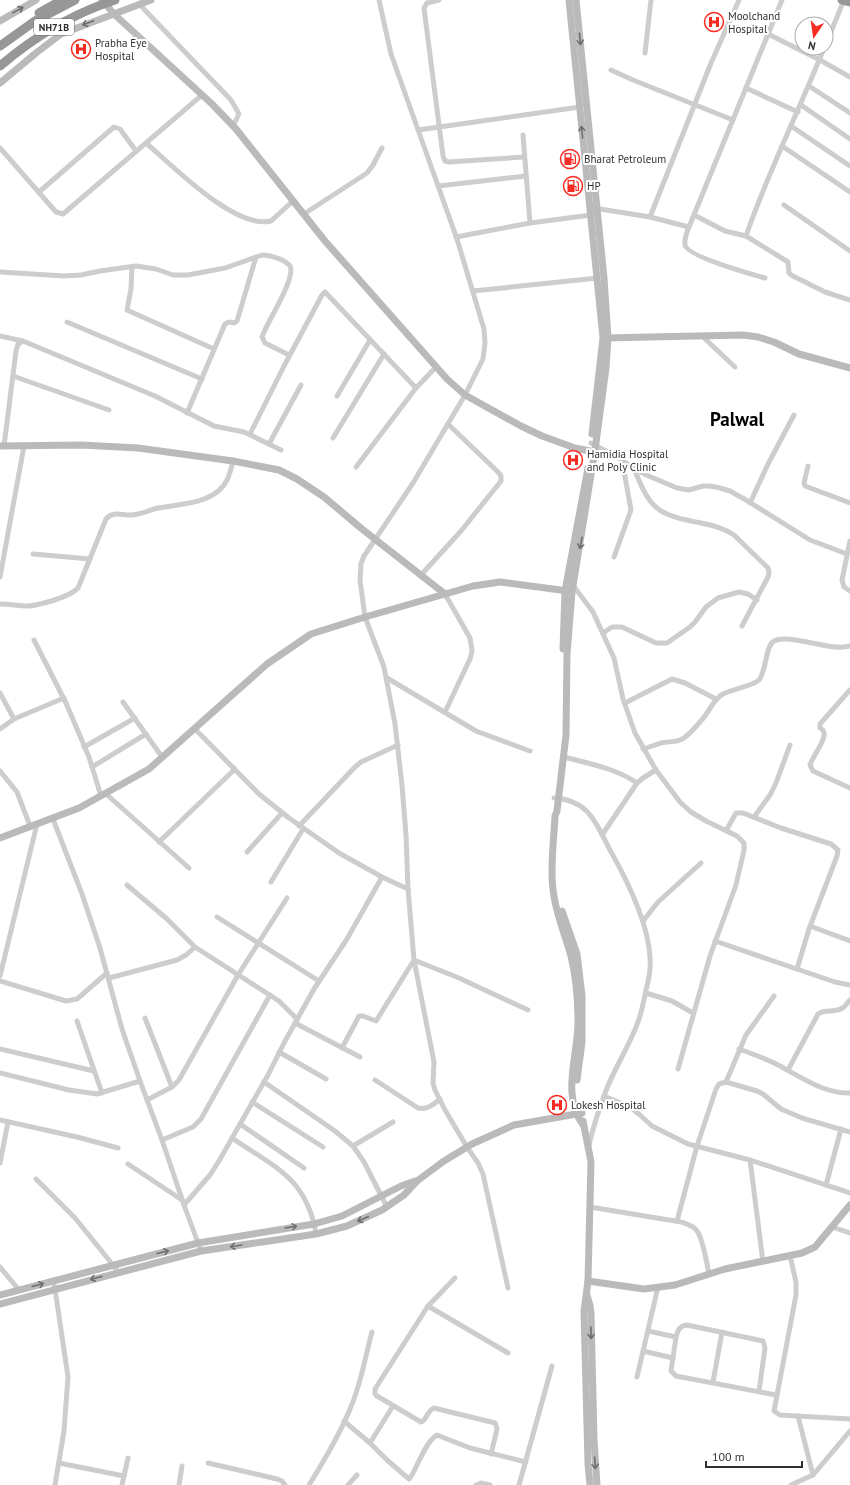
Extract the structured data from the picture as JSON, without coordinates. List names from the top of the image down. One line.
{"streets":{"highway":["NH71B"]},"districts":["Palwal"],"places":{"hospital":["Moolchand Hospital","Prabha Eye Hospital","Hamidia Hospital and Poly Clinic","Lokesh Hospital"],"fuel station":["Bharat Petroleum","HP"]},"scale_bar":"100 m","north":"bottom"}
